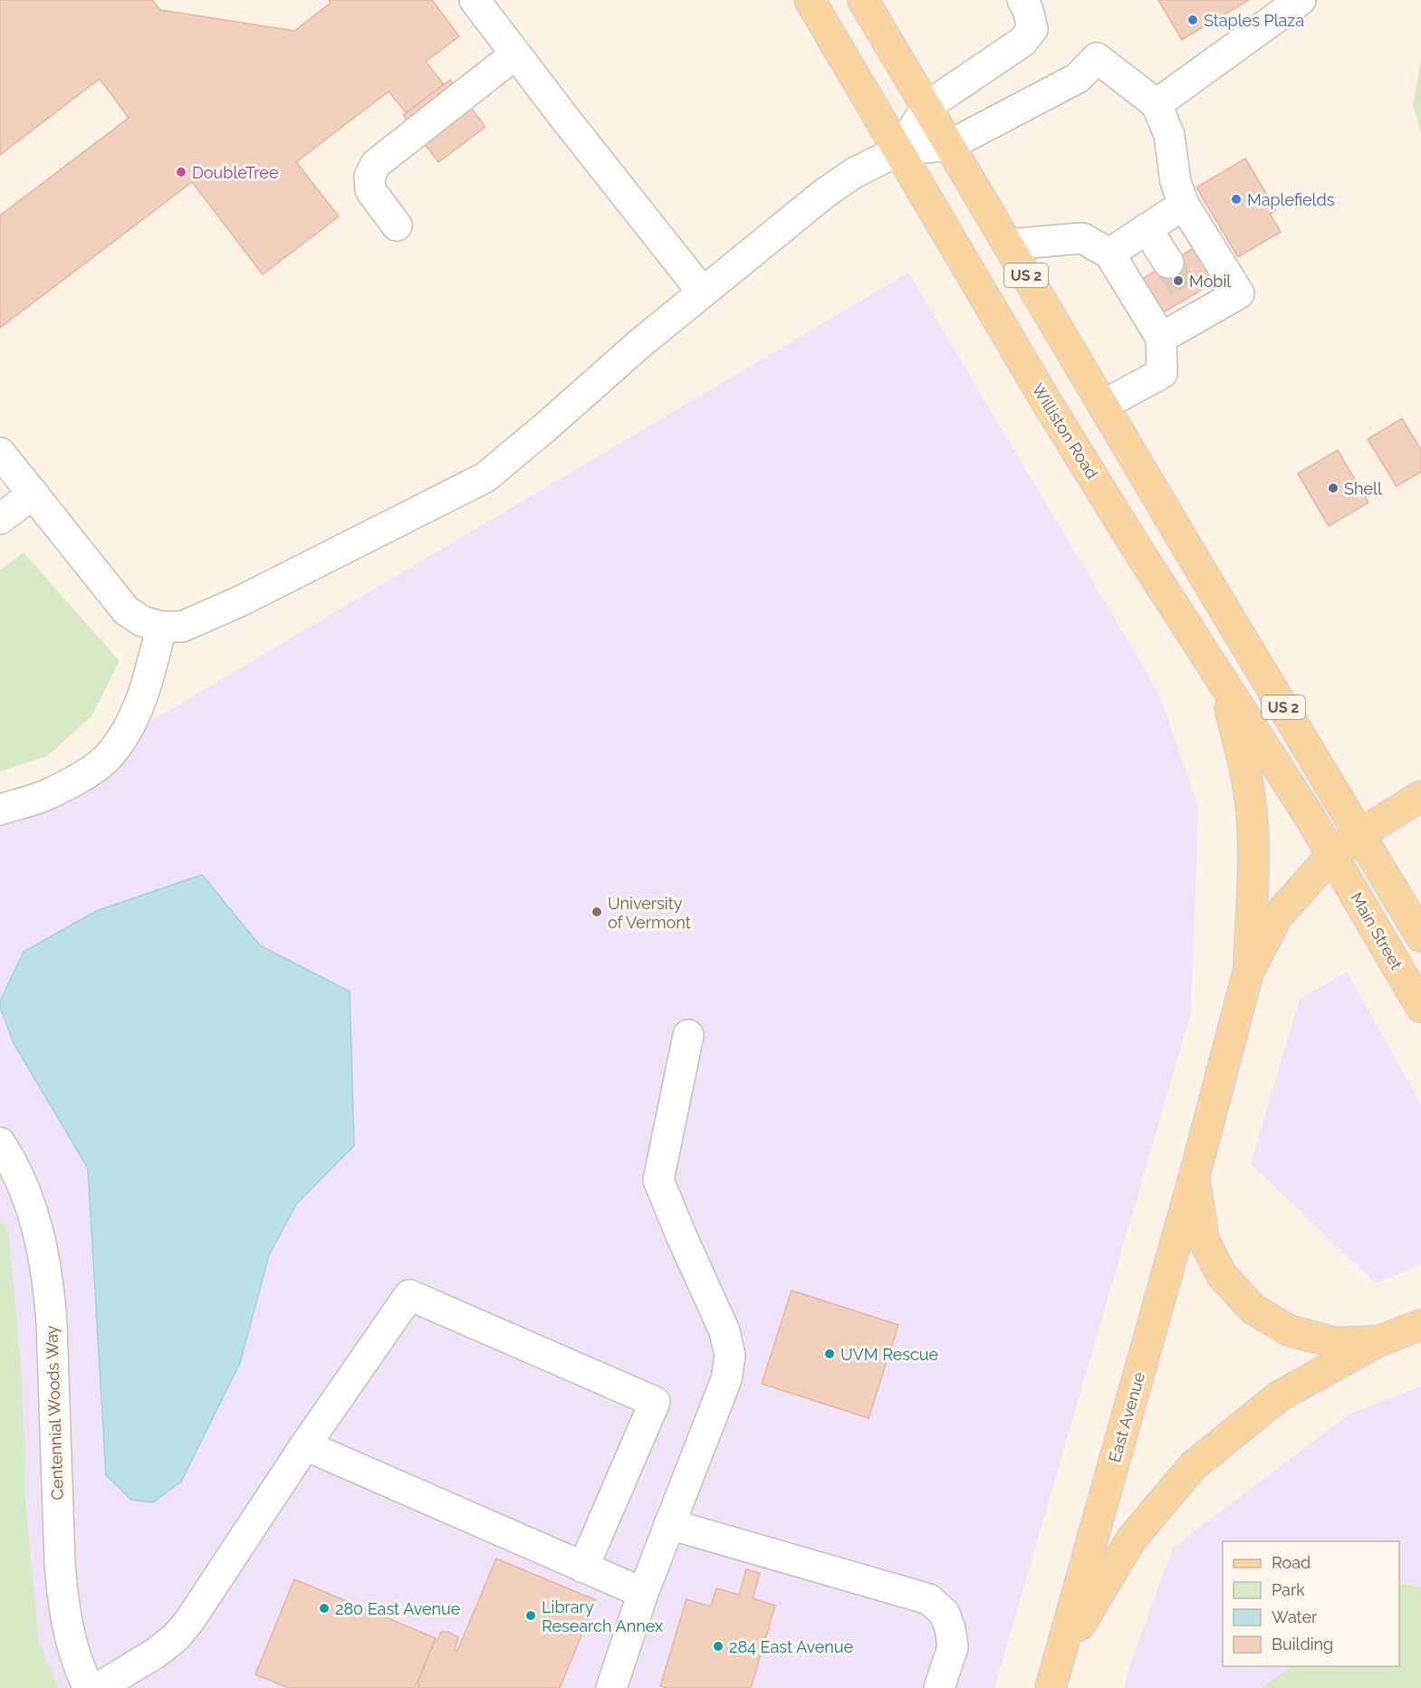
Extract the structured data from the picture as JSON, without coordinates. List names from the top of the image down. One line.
{"streets":{"main road":["US 2","Williston Road","Main Street","East Avenue"],"street":["Centennial Woods Way"]},"crossings":[["US 2","East Avenue"],["Williston Road","Main Street"],["Williston Road","East Avenue"],["Main Street","East Avenue"]],"places":["Staples Plaza","DoubleTree","Maplefields","Mobil","Shell","University of Vermont","UVM Rescue","280 East Avenue","Library Research Annex","284 East Avenue"],"legend":["Road","Park","Water","Building"]}
